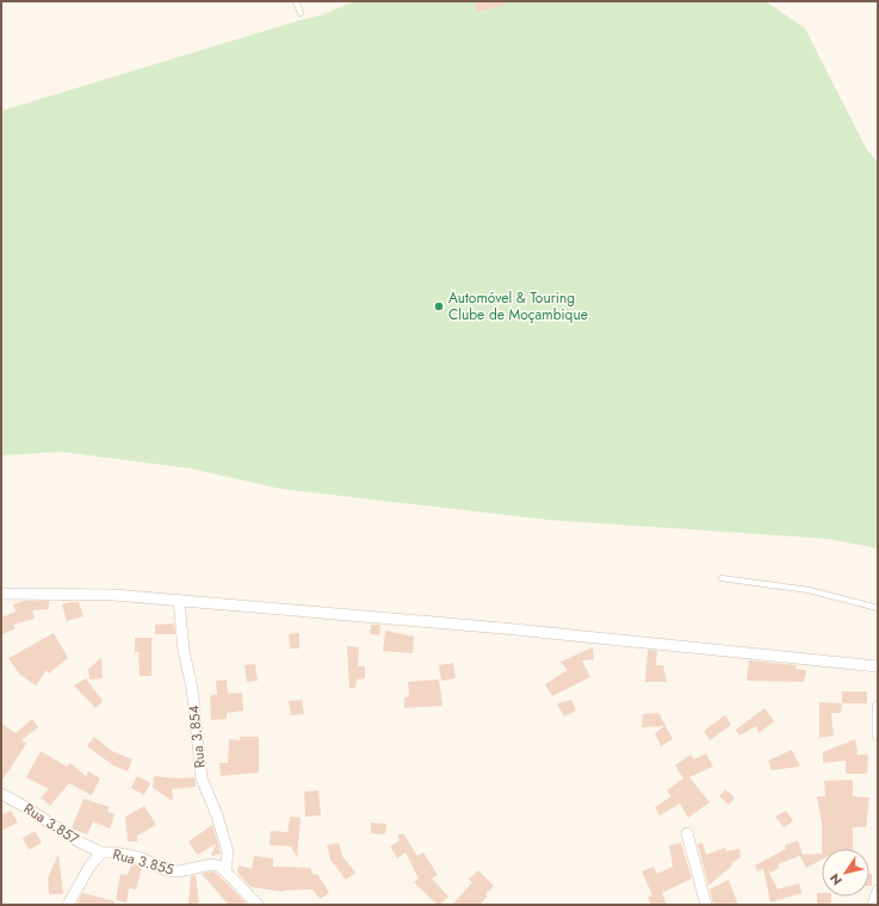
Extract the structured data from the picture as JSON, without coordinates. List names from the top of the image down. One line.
{"streets":{"street":["Rua 3.854","Rua 3.857","Rua 3.855"]},"crossings":[["Rua 3.854","Rua 3.855"],["Rua 3.857","Rua 3.855"]],"places":["Automóvel & Touring Clube de Moçambique"],"north":"bottom left"}
